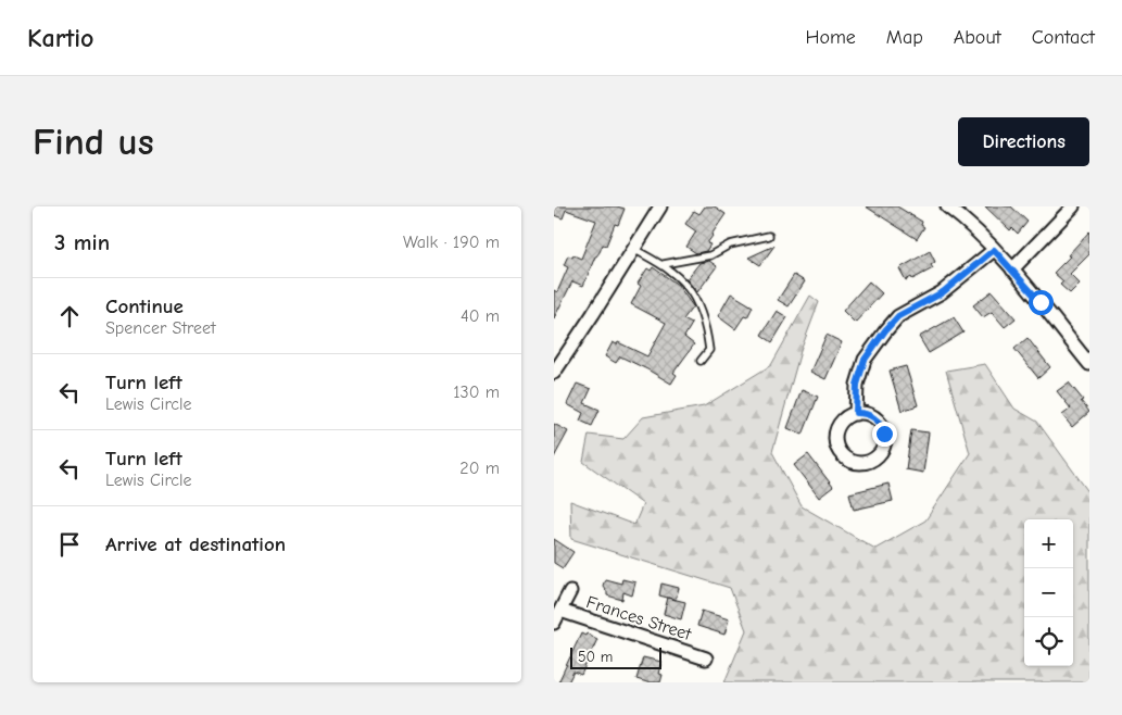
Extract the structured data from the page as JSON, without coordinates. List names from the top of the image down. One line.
{"streets":{"street":["Frances Street"]},"scale_bar":"50 m","page":{"header":"Kartio","nav":["Home","Map","About","Contact"],"buttons":"Directions","title":"Find us","heading":["3 min","Walk · 190 m"],"list":[["Continue","Spencer Street","40 m"],["Turn left","Lewis Circle","130 m"],["Turn left","Lewis Circle","20 m"],"Arrive at destination"],"map_buttons":["+","−"],"scale":"50 m"}}
